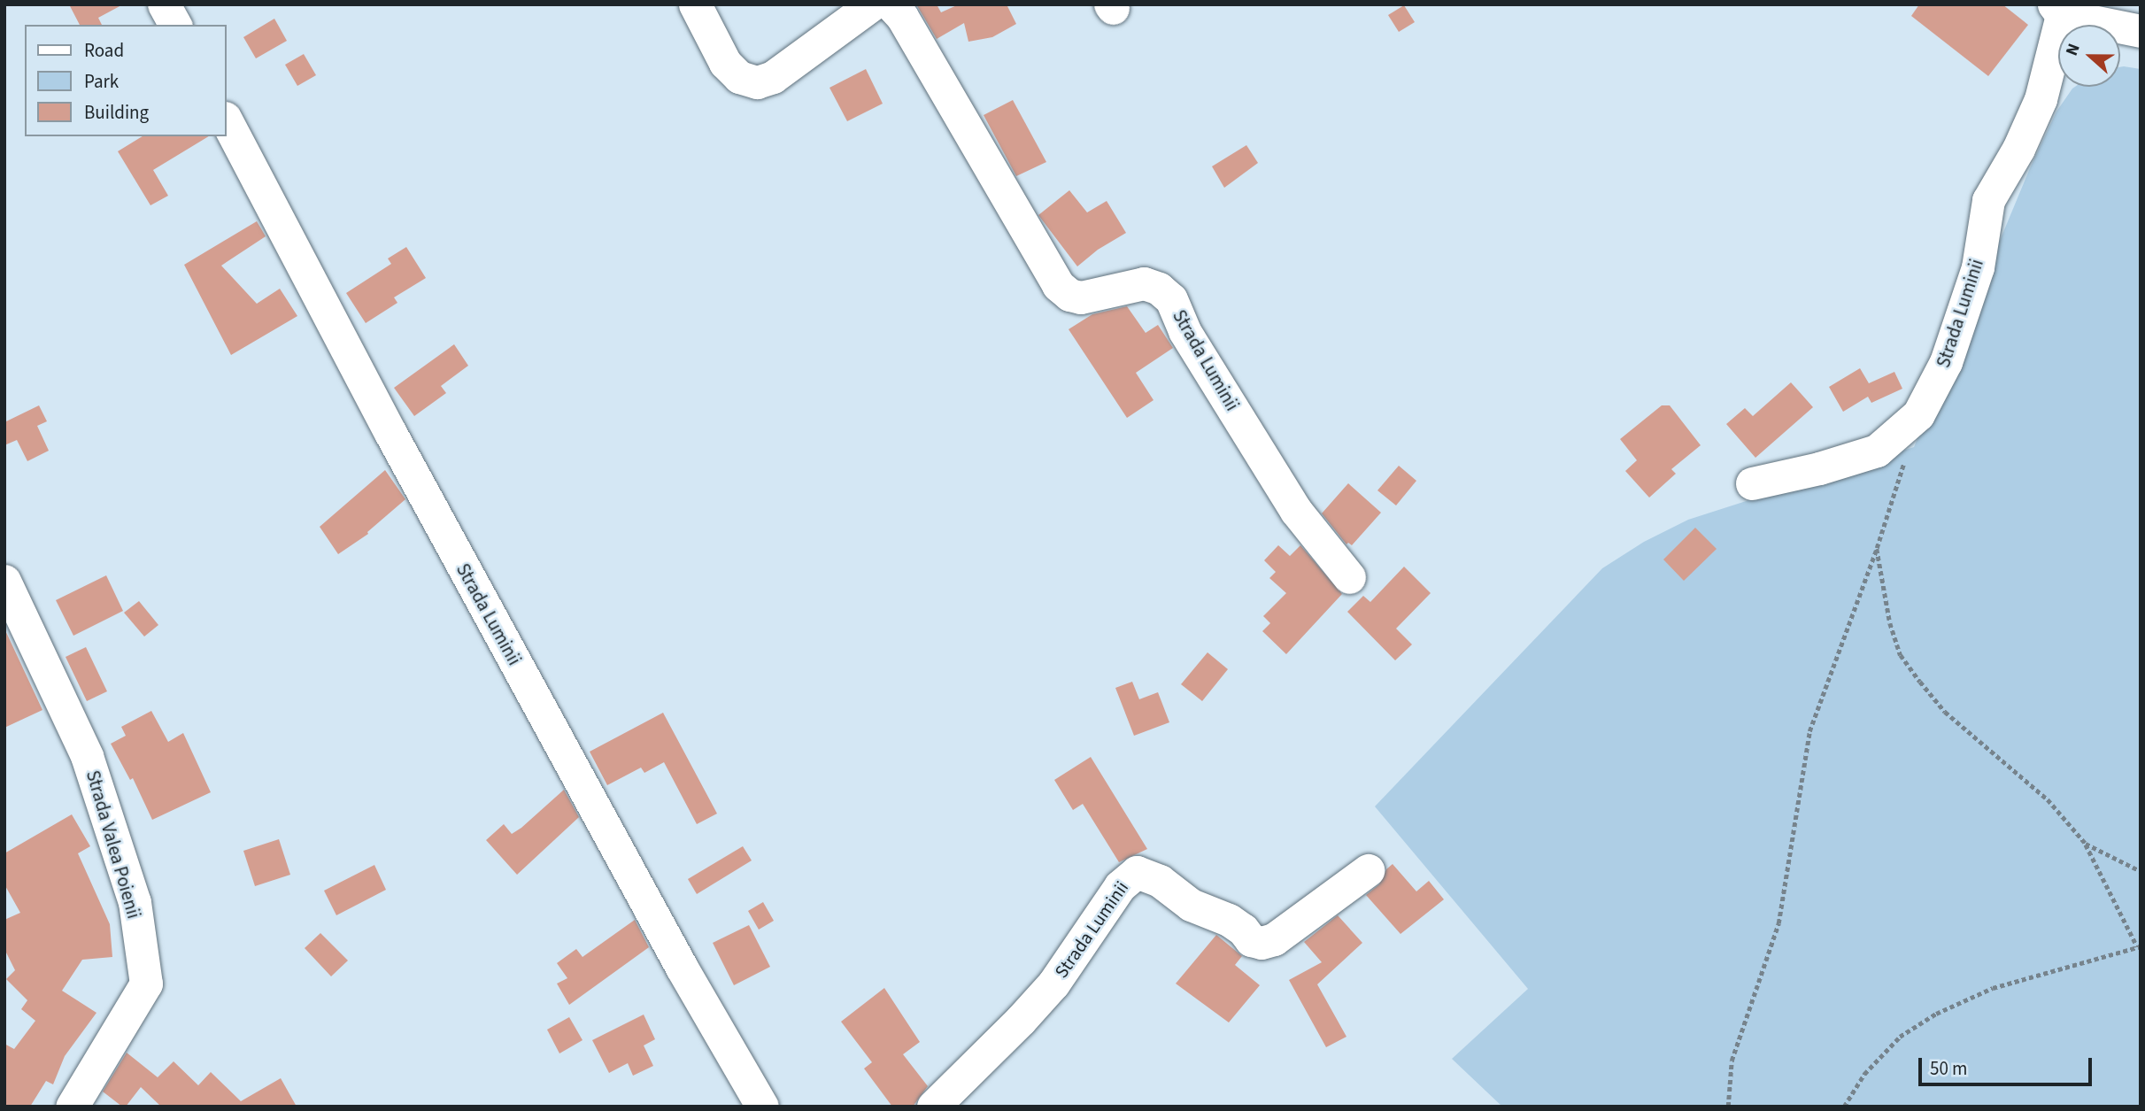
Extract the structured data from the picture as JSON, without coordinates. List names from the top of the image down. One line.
{"streets":{"street":["Strada Luminii","Strada Valea Poienii"]},"legend":["Road","Park","Building"],"scale_bar":"50 m","north":"left"}
